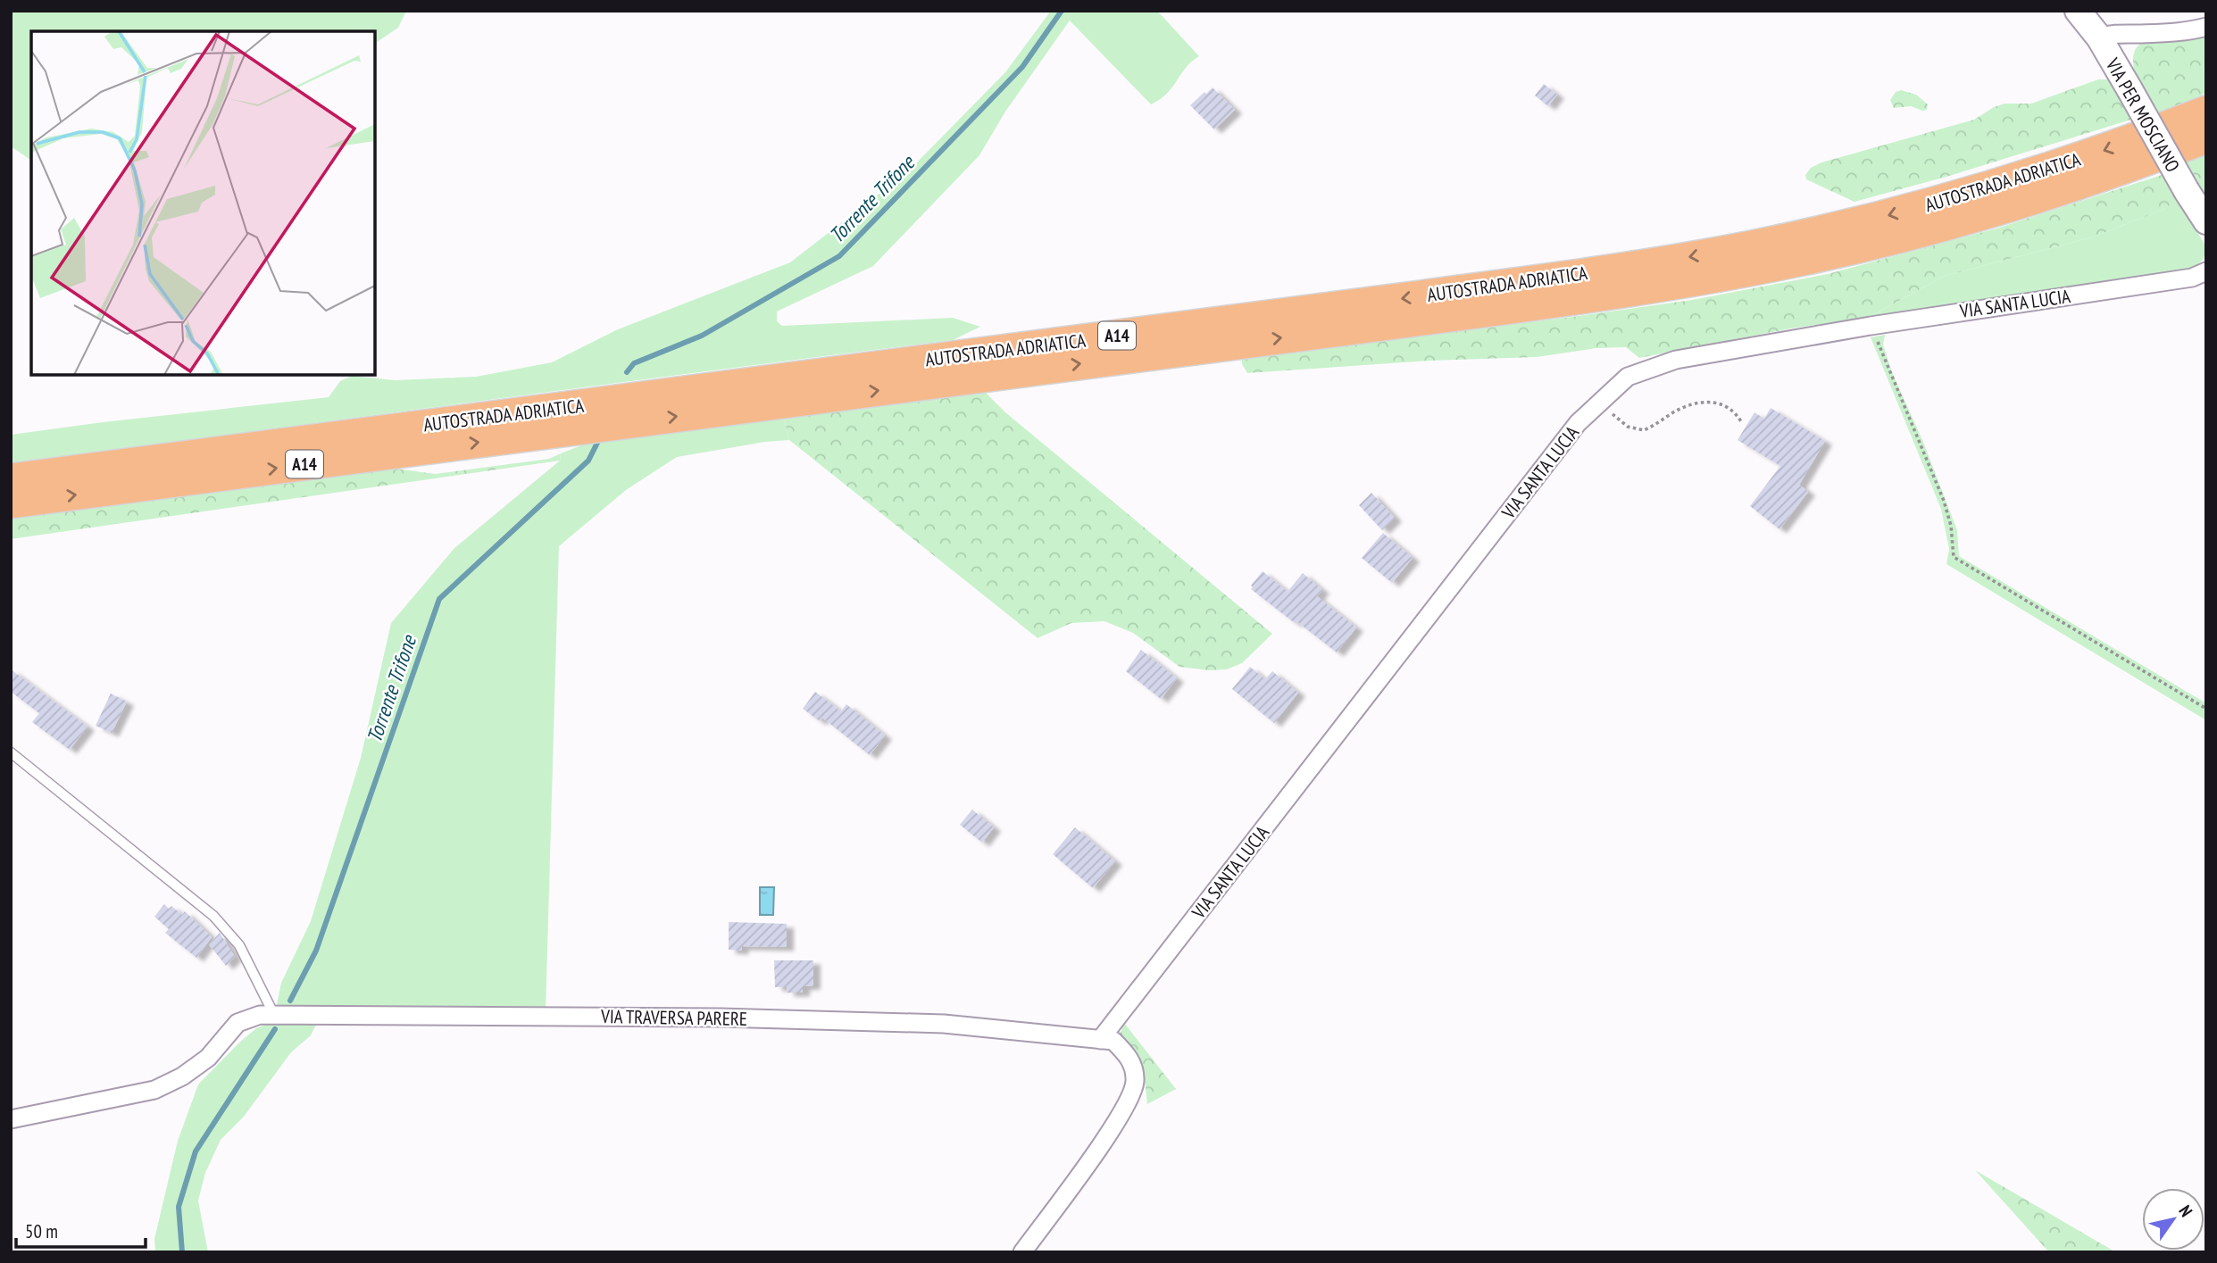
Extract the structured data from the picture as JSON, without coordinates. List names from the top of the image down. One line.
{"streets":{"highway":["AUTOSTRADA ADRIATICA","A14"],"main road":["VIA PER MOSCIANO"],"street":["VIA SANTA LUCIA","VIA TRAVERSA PARERE"]},"crossings":[["VIA SANTA LUCIA","VIA TRAVERSA PARERE"]],"water":["Torrente Trifone"],"scale_bar":"50 m","north":"top right"}
